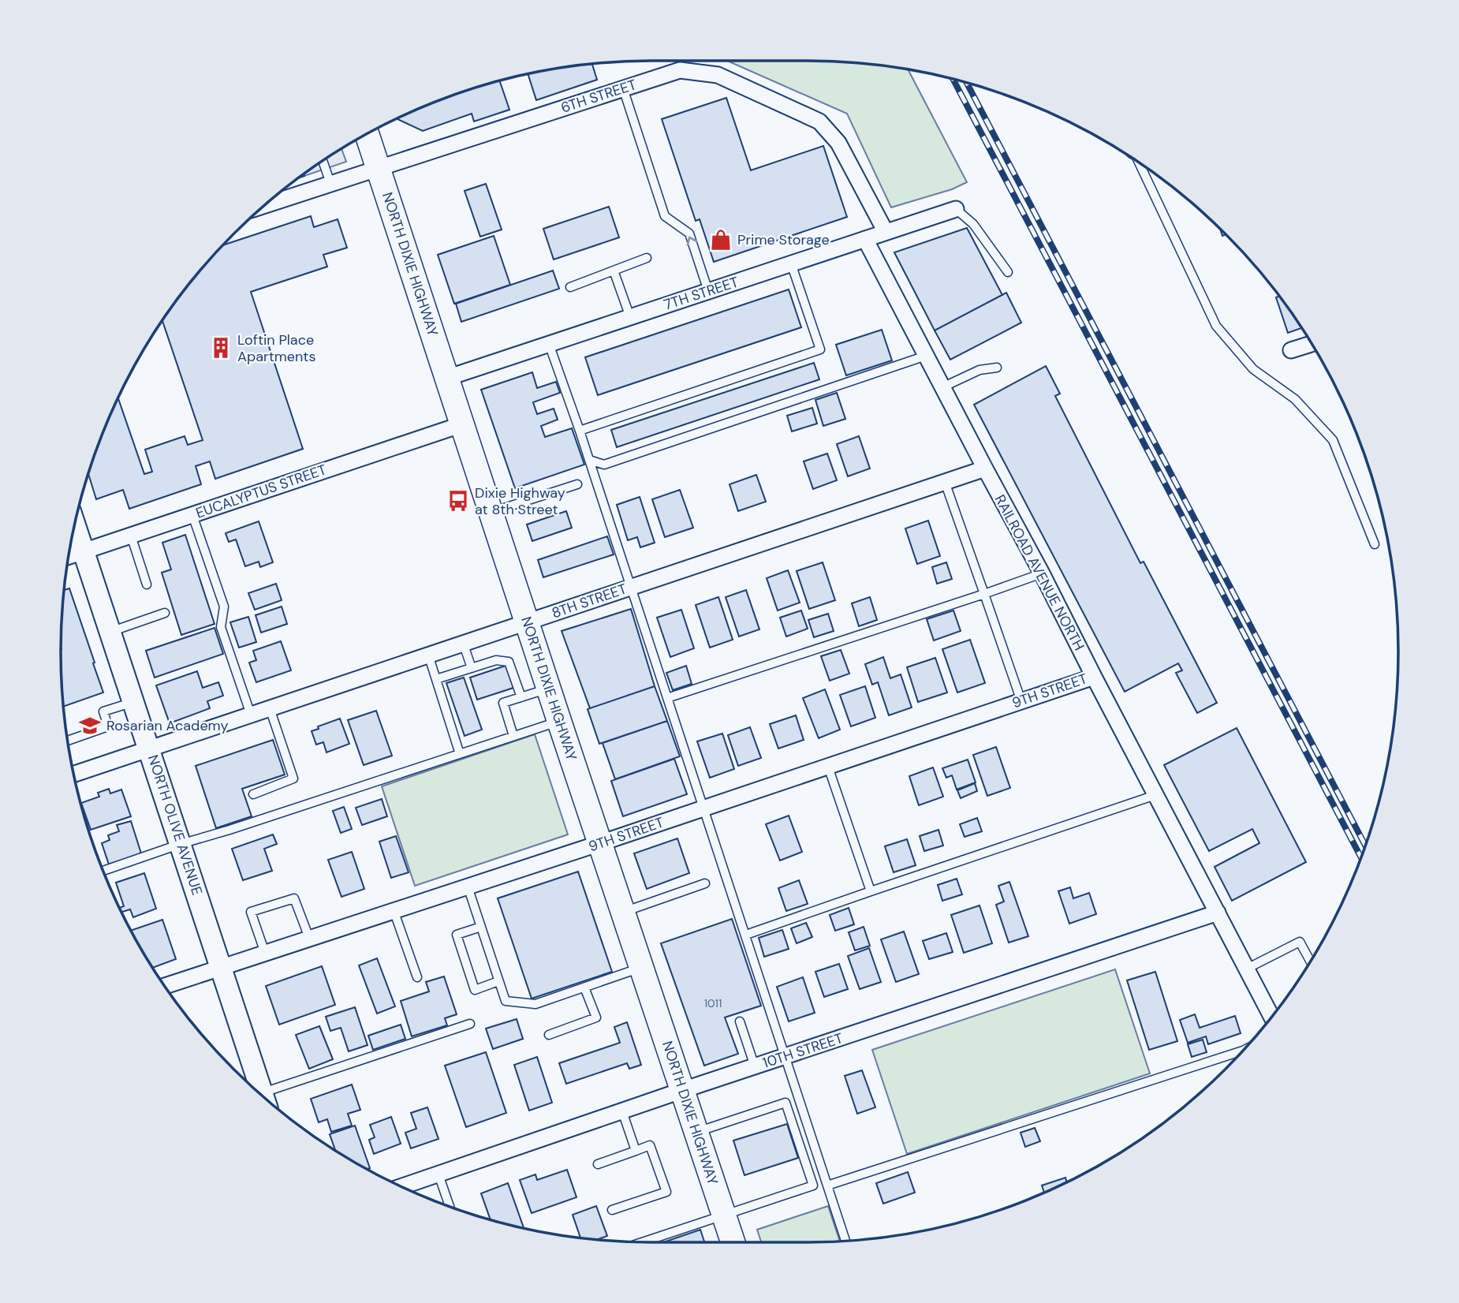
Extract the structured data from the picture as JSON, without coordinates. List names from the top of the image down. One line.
{"streets":{"main road":["NORTH DIXIE HIGHWAY"],"street":["6TH STREET","7TH STREET","EUCALYPTUS STREET","RAILROAD AVENUE NORTH","8TH STREET","9TH STREET","NORTH OLIVE AVENUE","10TH STREET"]},"crossings":[["6TH STREET","NORTH DIXIE HIGHWAY"],["6TH STREET","7TH STREET"],["NORTH DIXIE HIGHWAY","7TH STREET"],["NORTH DIXIE HIGHWAY","EUCALYPTUS STREET"],["NORTH DIXIE HIGHWAY","8TH STREET"],["NORTH DIXIE HIGHWAY","9TH STREET"],["NORTH DIXIE HIGHWAY","10TH STREET"],["7TH STREET","RAILROAD AVENUE NORTH"],["EUCALYPTUS STREET","NORTH OLIVE AVENUE"],["RAILROAD AVENUE NORTH","8TH STREET"],["RAILROAD AVENUE NORTH","9TH STREET"],["RAILROAD AVENUE NORTH","10TH STREET"],["8TH STREET","NORTH OLIVE AVENUE"],["9TH STREET","NORTH OLIVE AVENUE"]],"places":{"shop":["Prime Storage"],"building":["Loftin Place Apartments"],"bus stop":["Dixie Highway at 8th Street"],"school or university":["Rosarian Academy"]},"house_numbers":["1011"]}
